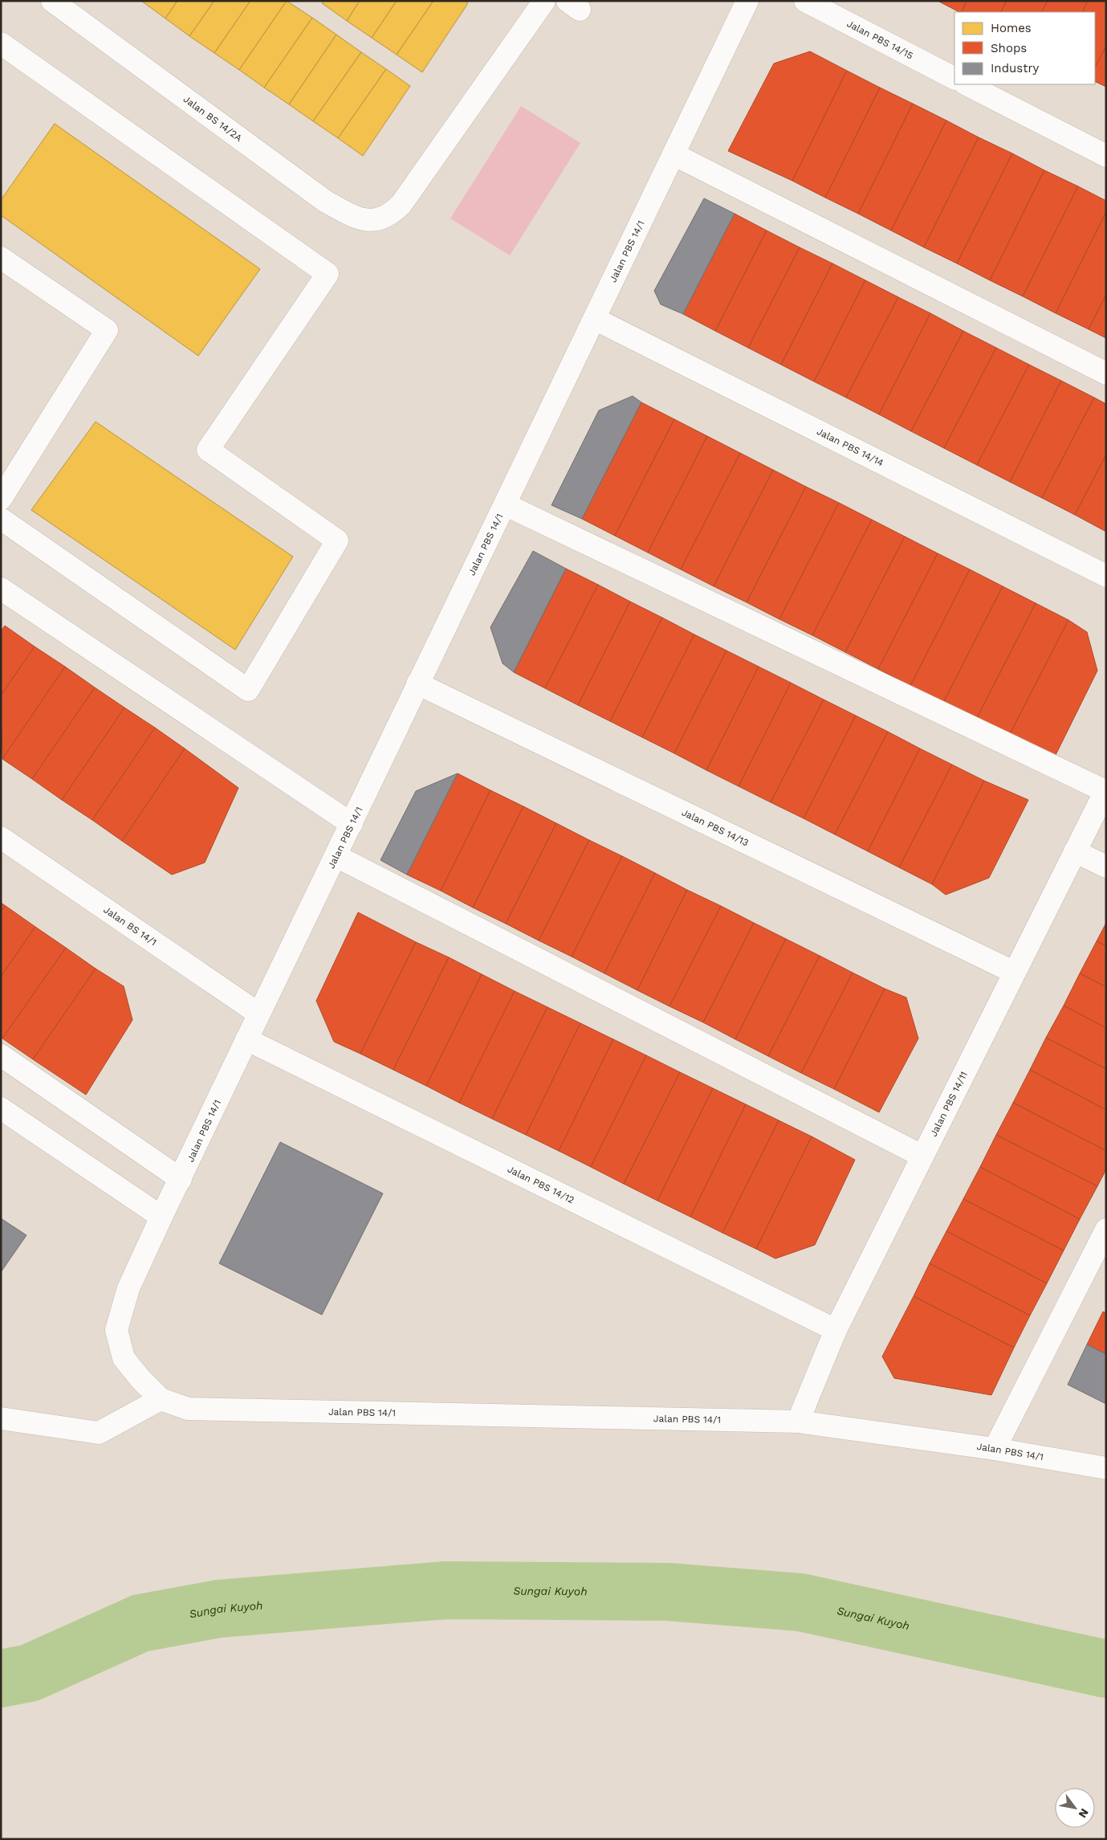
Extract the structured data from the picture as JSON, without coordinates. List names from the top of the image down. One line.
{"streets":{"street":["Jalan PBS 14/15","Jalan BS 14/2A","Jalan PBS 14/1","Jalan PBS 14/14","Jalan PBS 14/13","Jalan BS 14/1","Jalan PBS 14/11","Jalan PBS 14/12"]},"crossings":[["Jalan PBS 14/1","Jalan PBS 14/14"],["Jalan PBS 14/1","Jalan PBS 14/13"],["Jalan PBS 14/1","Jalan BS 14/1"],["Jalan PBS 14/1","Jalan PBS 14/11"],["Jalan PBS 14/1","Jalan PBS 14/12"],["Jalan PBS 14/13","Jalan PBS 14/11"],["Jalan PBS 14/11","Jalan PBS 14/12"]],"water":["Sungai Kuyoh"],"legend":["Homes","Shops","Industry"],"north":"bottom right"}
